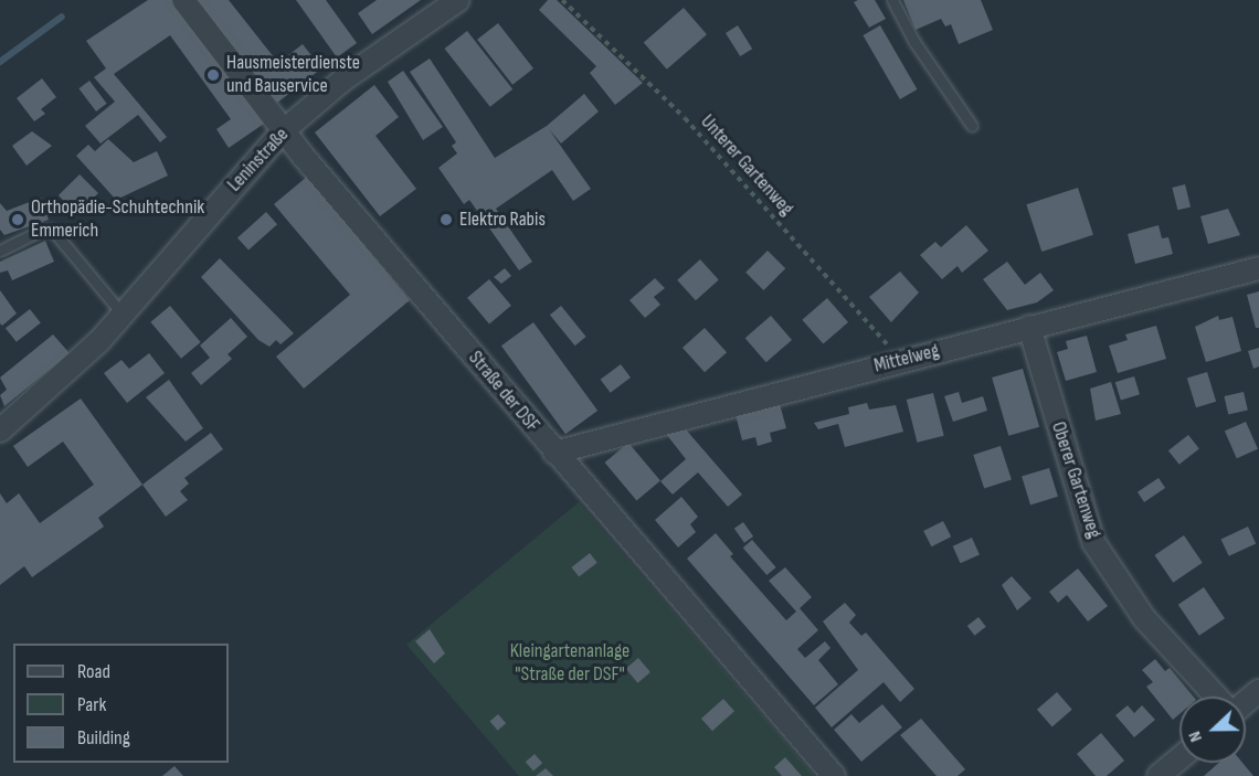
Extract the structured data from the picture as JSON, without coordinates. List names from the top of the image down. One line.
{"streets":{"street":["Leninstraße","Mittelweg","Straße der DSF","Oberer Gartenweg"],"path":["Unterer Gartenweg"]},"crossings":[["Leninstraße","Straße der DSF"],["Unterer Gartenweg","Mittelweg"],["Mittelweg","Straße der DSF"],["Mittelweg","Oberer Gartenweg"]],"parks":["Kleingartenanlage \"Straße der DSF\""],"places":["Hausmeisterdienste und Bauservice","Orthopädie-Schuhtechnik Emmerich","Elektro Rabis"],"legend":["Road","Park","Building"],"north":"left"}
